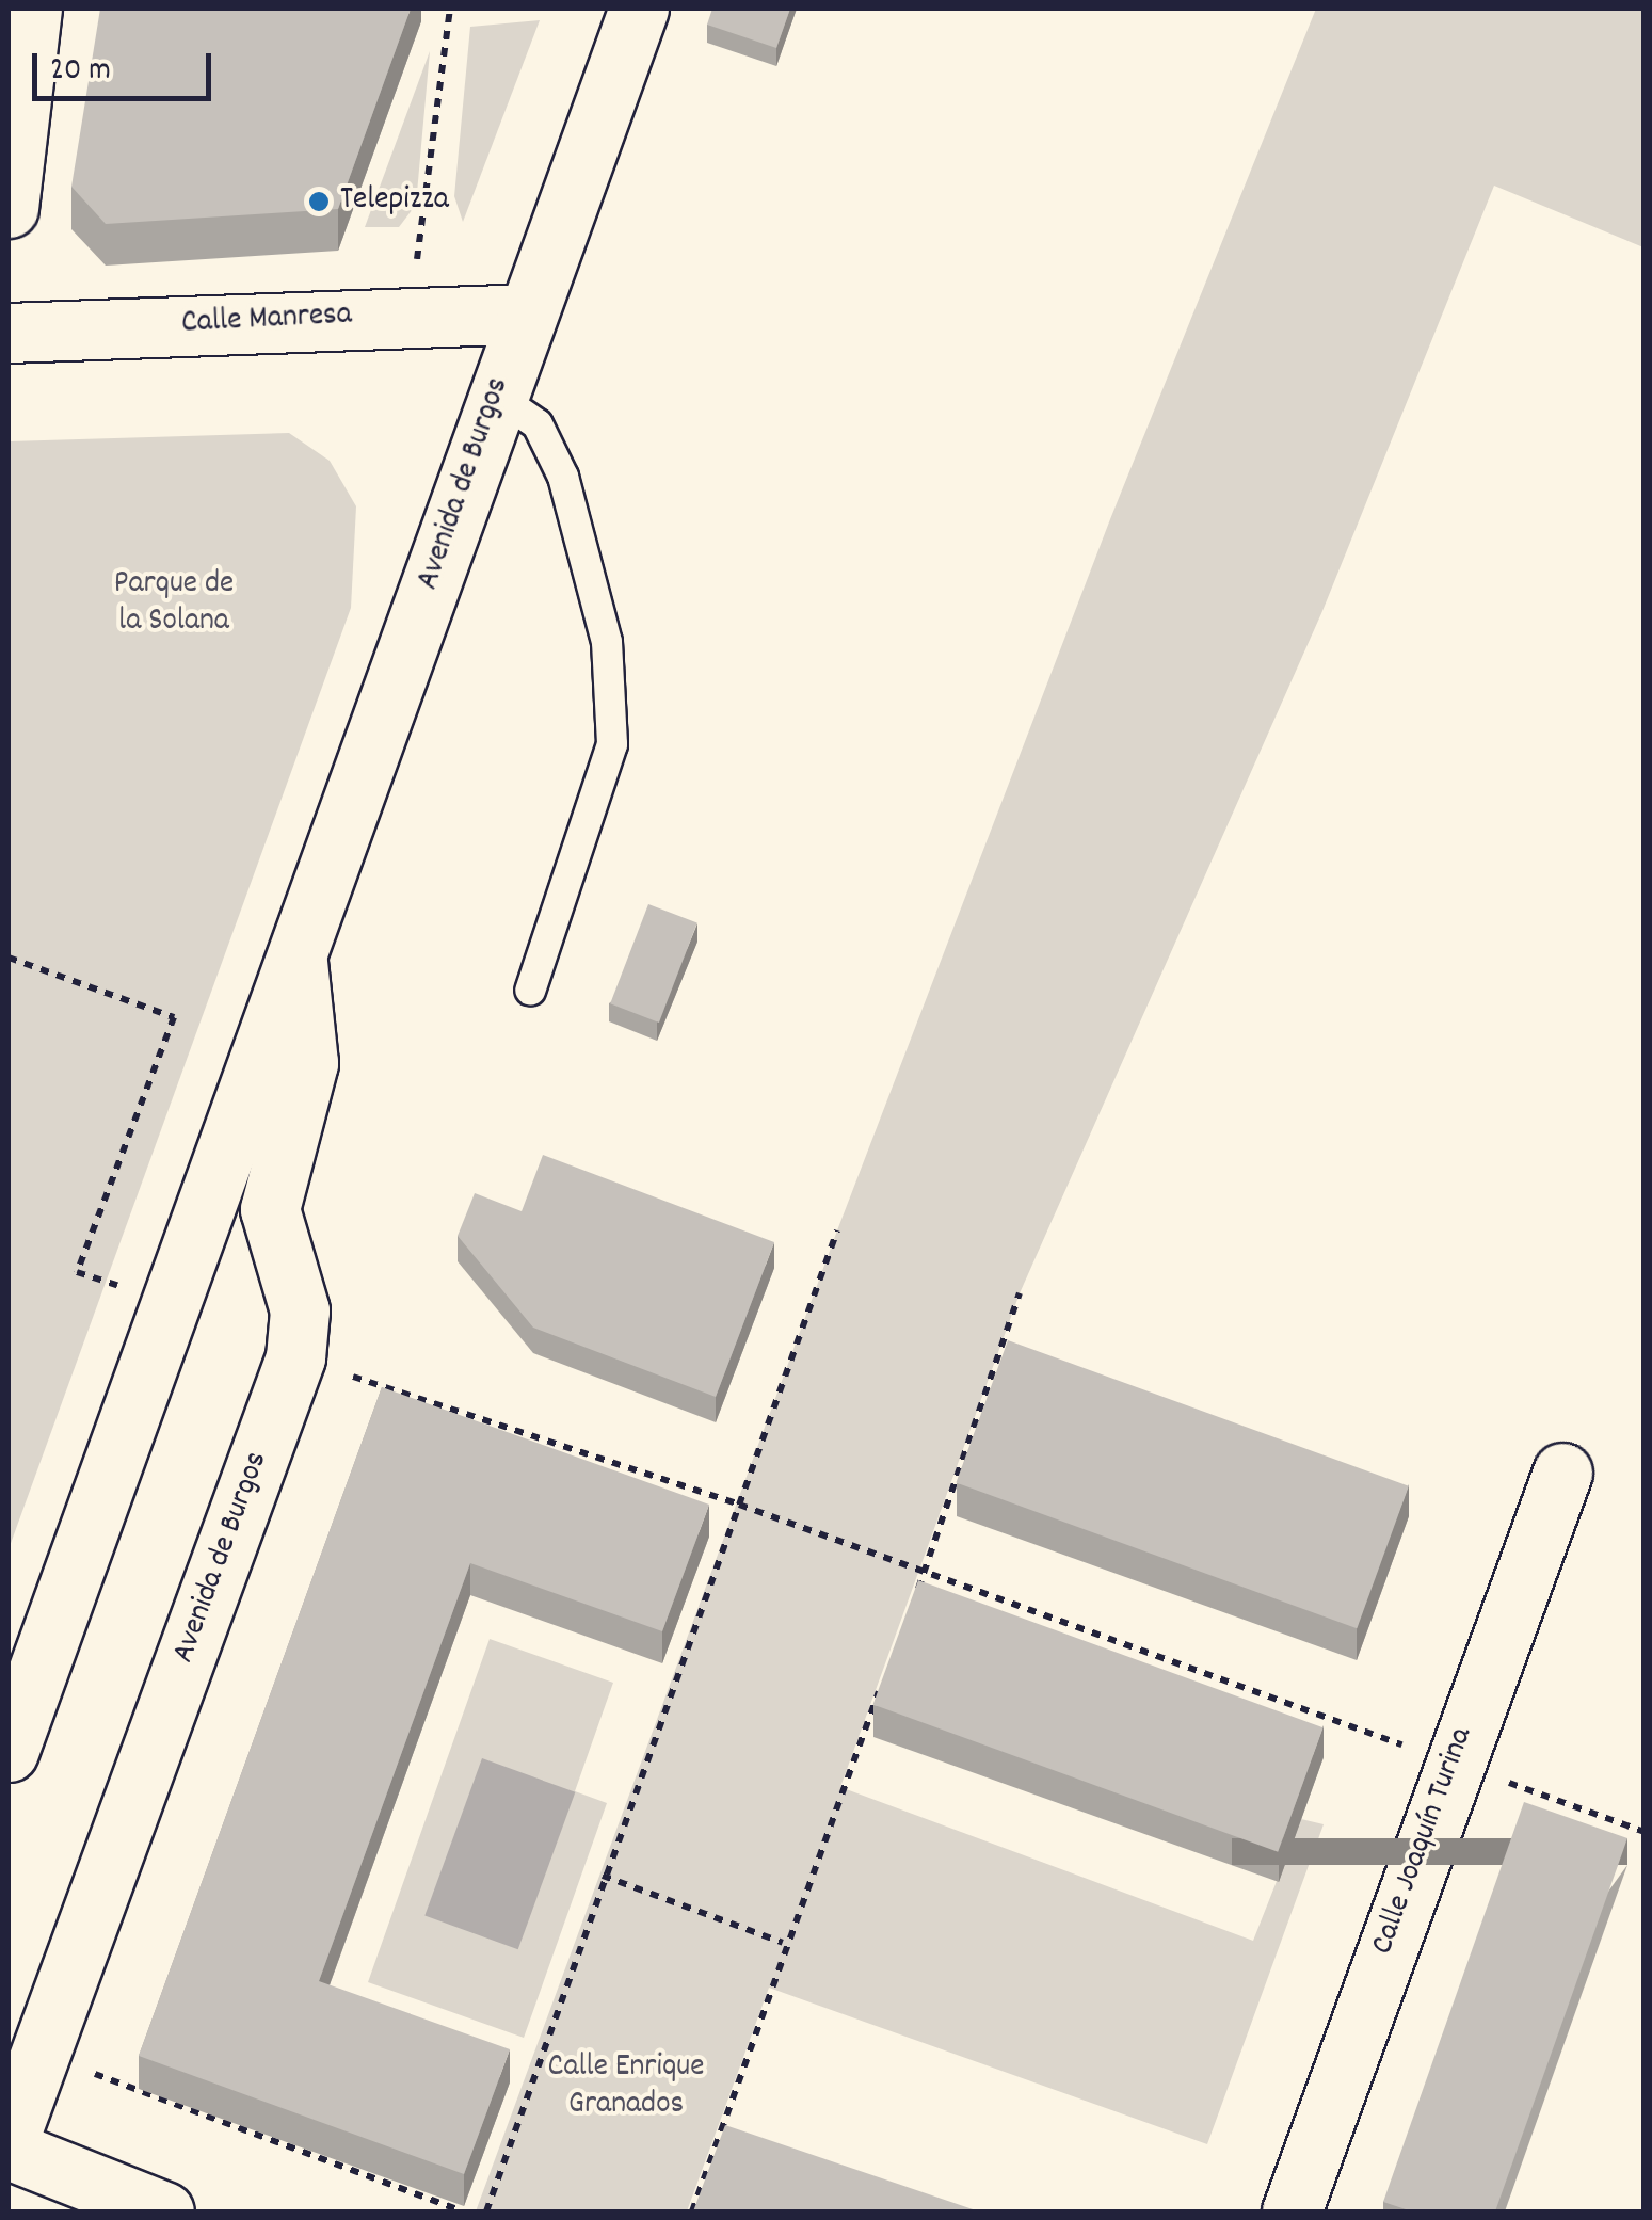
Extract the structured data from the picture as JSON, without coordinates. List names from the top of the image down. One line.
{"streets":{"street":["Calle Manresa","Avenida de Burgos","Calle Joaquín Turina"]},"crossings":[["Calle Manresa","Avenida de Burgos"]],"parks":["Parque de la Solana","Calle Enrique Granados"],"places":["Telepizza"],"scale_bar":"20 m"}
